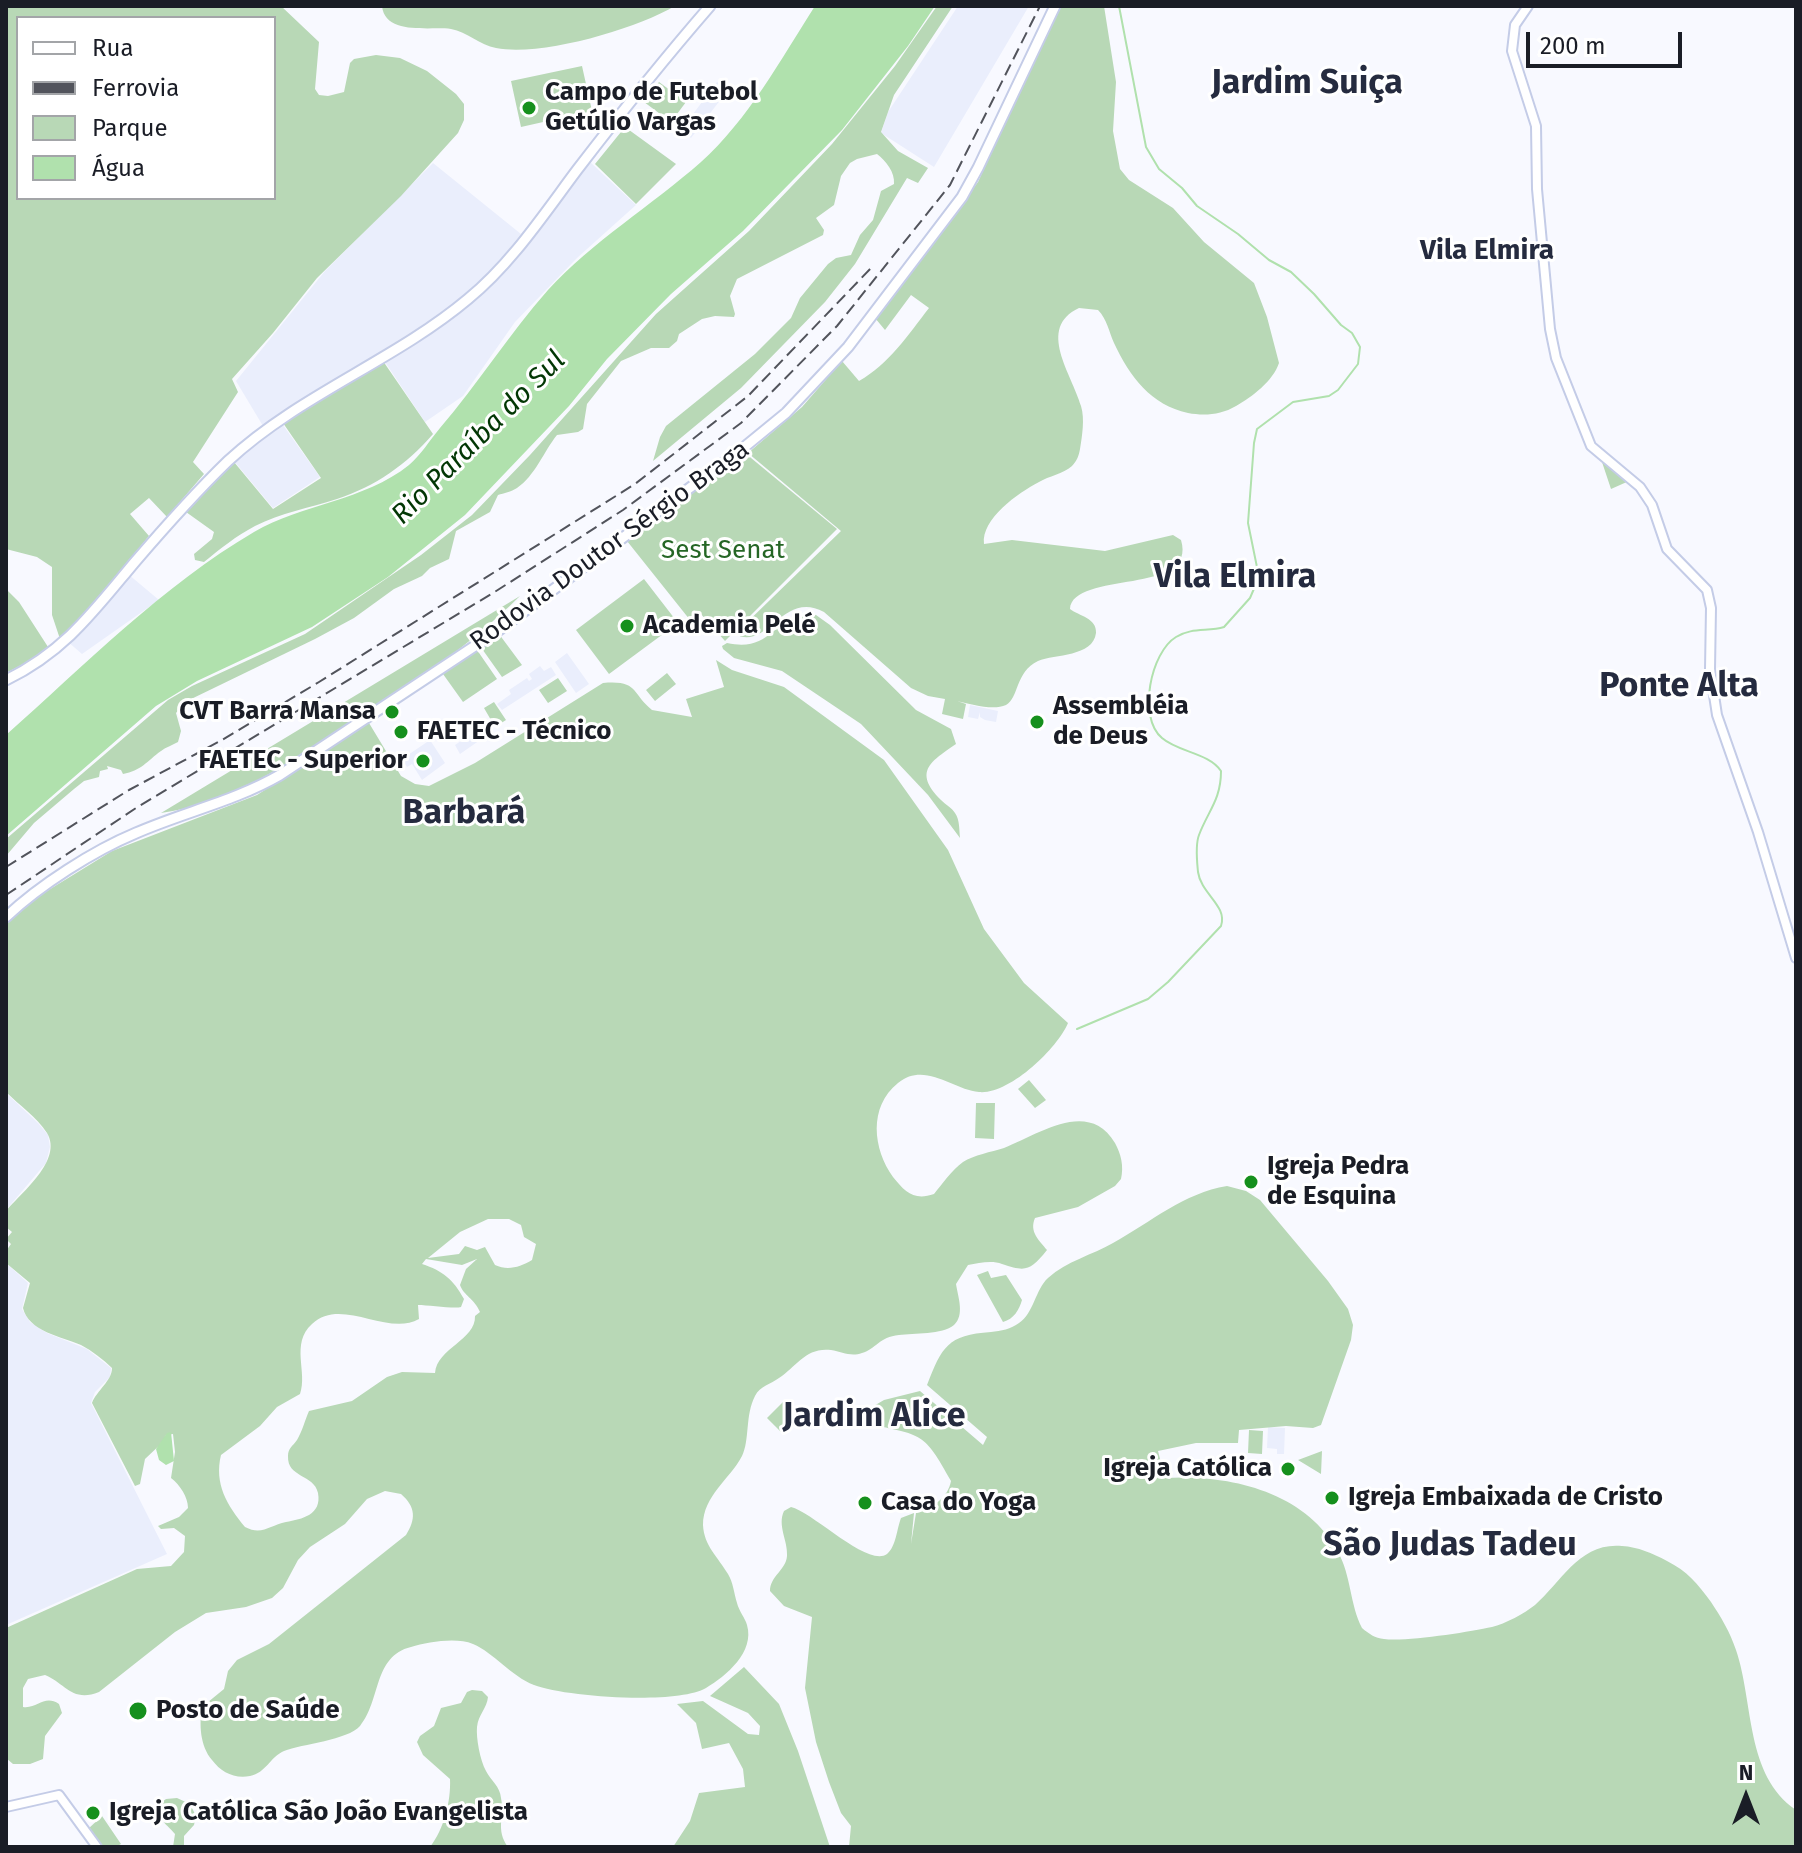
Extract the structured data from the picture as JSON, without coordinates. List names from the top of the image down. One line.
{"streets":{"main road":["Rodovia Doutor Sérgio Braga"]},"districts":["Jardim Suiça","Vila Elmira","Vila Elmira","Ponte Alta","Barbará","Jardim Alice","São Judas Tadeu"],"water":["Rio Paraíba do Sul"],"parks":["Sest Senat"],"places":["Campo de Futebol Getúlio Vargas","Academia Pelé","CVT Barra Mansa","Assembléia de Deus","FAETEC - Técnico","FAETEC - Superior","Igreja Pedra de Esquina","Igreja Católica","Igreja Embaixada de Cristo","Casa do Yoga","Posto de Saúde","Igreja Católica São João Evangelista"],"legend":["Rua","Ferrovia","Parque","Água"],"scale_bar":"200 m","north":"top"}
